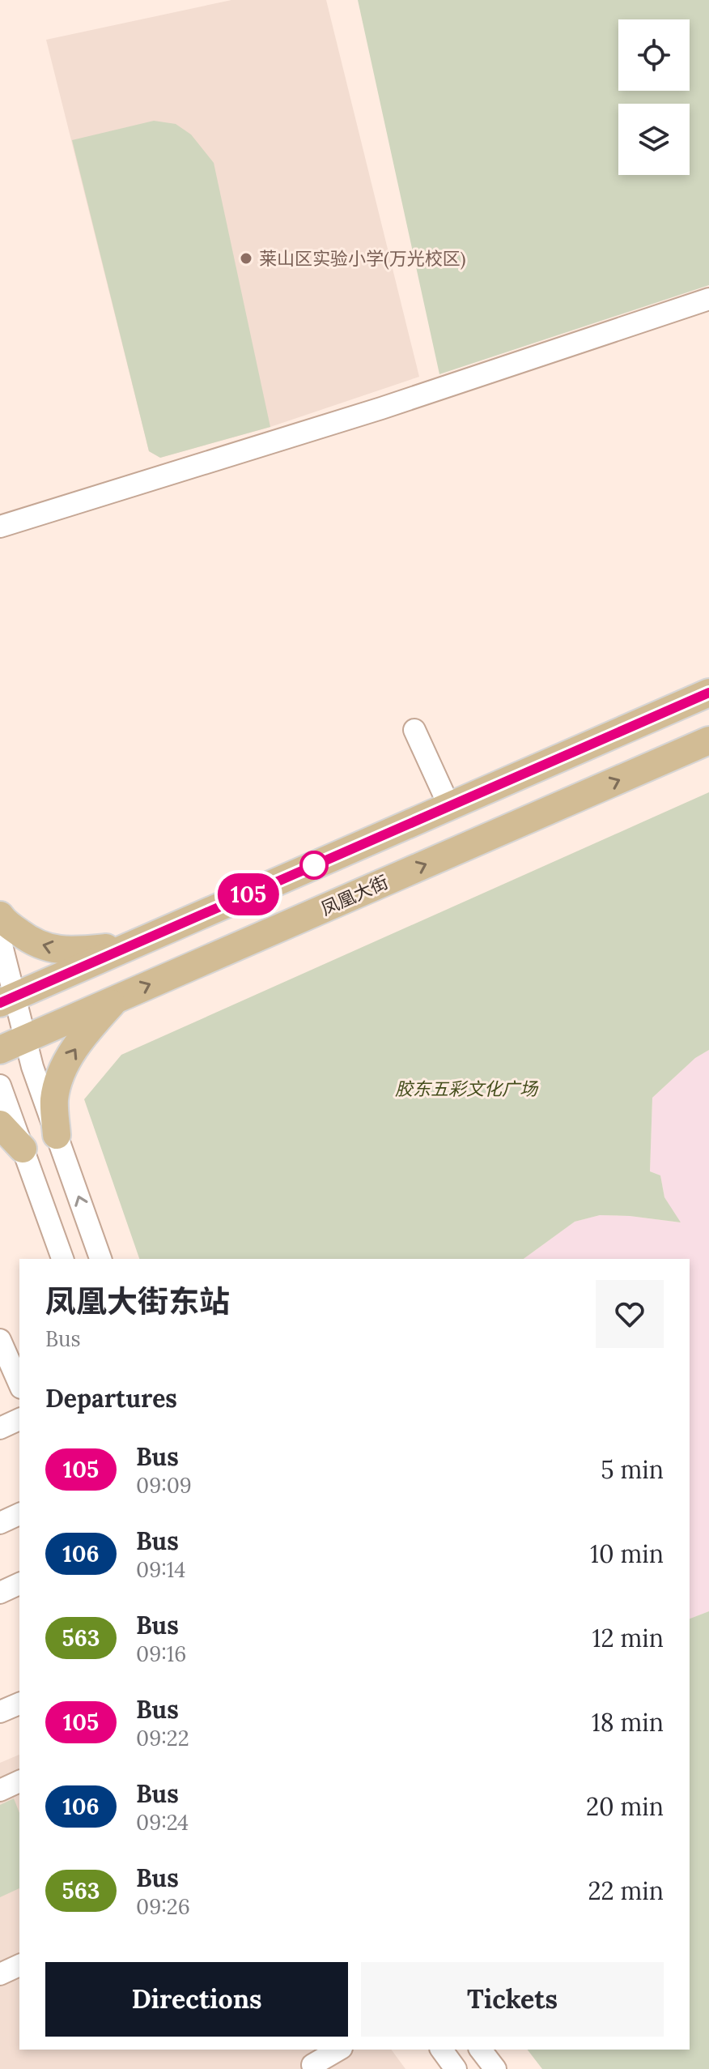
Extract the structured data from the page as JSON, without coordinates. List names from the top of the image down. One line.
{"streets":{"main road":["凤凰大街"]},"parks":["胶东五彩文化广场"],"places":["莱山区实验小学(万光校区)"],"lines":["bus line 105"],"page":{"on_map":"105","heading":[["凤凰大街东站","Bus"],"Departures"],"list":[{"mark":"105","name":"Bus","note":"09:09","value":"5 min"},{"mark":"106","name":"Bus","note":"09:14","value":"10 min"},{"mark":"563","name":"Bus","note":"09:16","value":"12 min"},{"mark":"105","name":"Bus","note":"09:22","value":"18 min"},{"mark":"106","name":"Bus","note":"09:24","value":"20 min"},{"mark":"563","name":"Bus","note":"09:26","value":"22 min"}],"buttons":["Directions","Tickets"]}}
